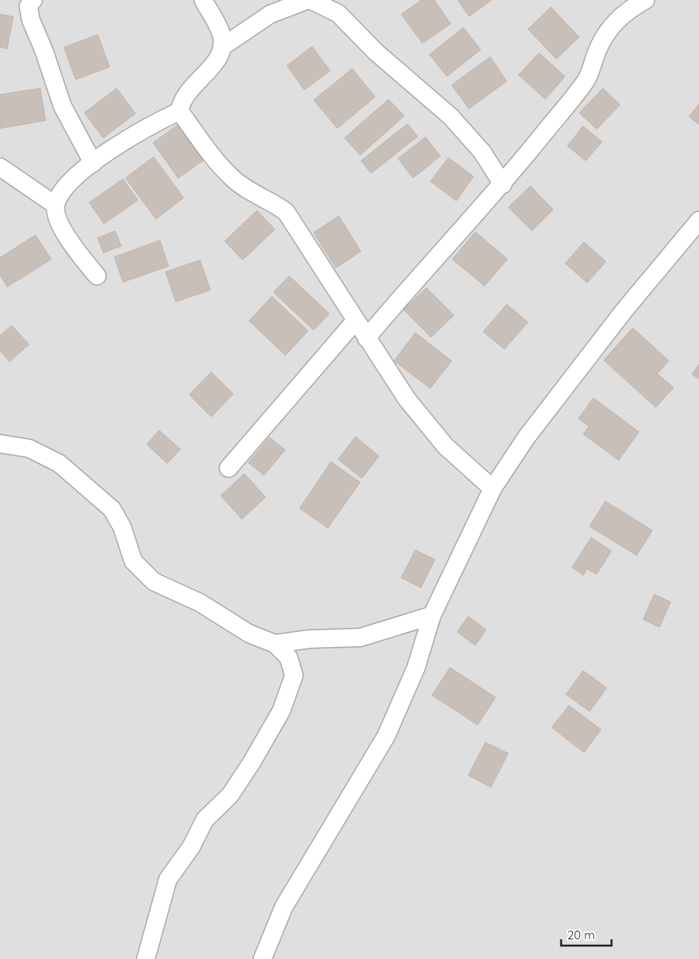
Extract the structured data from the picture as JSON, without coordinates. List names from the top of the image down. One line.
{"scale_bar":"20 m"}
